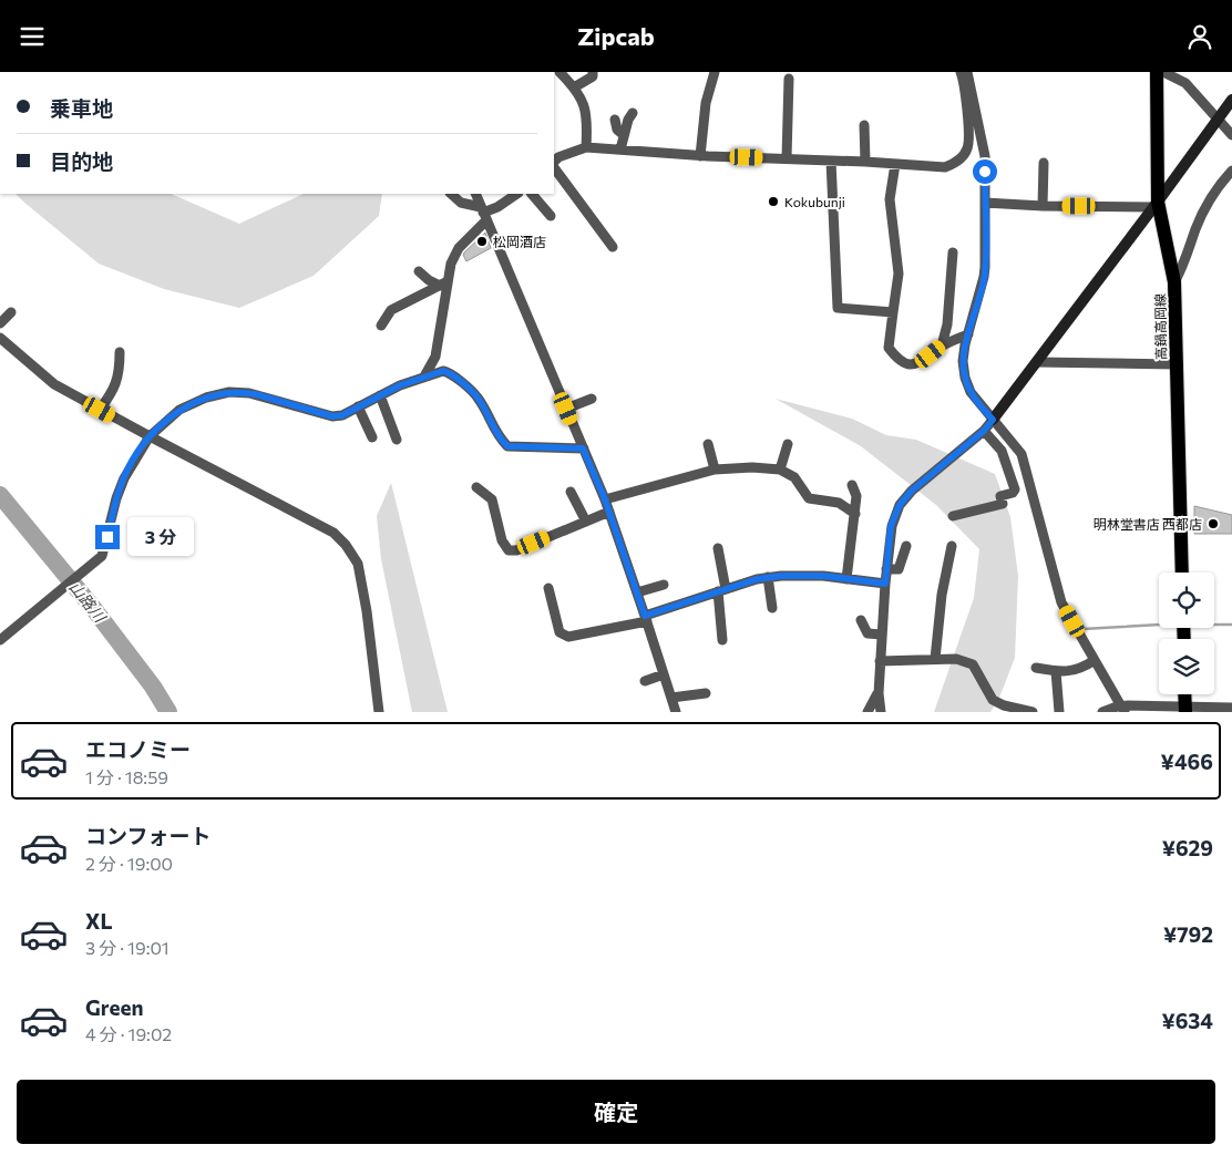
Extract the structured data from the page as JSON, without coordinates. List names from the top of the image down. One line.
{"streets":{"main road":["高鍋高岡線"]},"water":["山路川"],"places":["Kokubunji","松岡酒店","明林堂書店 西都店"],"page":{"header":"Zipcab","banner":["乗車地","目的地"],"bubble":"3 分","list":[{"name":"エコノミー","note":"1 分 · 18:59","value":"¥466"},{"name":"コンフォート","note":"2 分 · 19:00","value":"¥629"},{"name":"XL","note":"3 分 · 19:01","value":"¥792"},{"name":"Green","note":"4 分 · 19:02","value":"¥634"}],"buttons":"確定"}}
